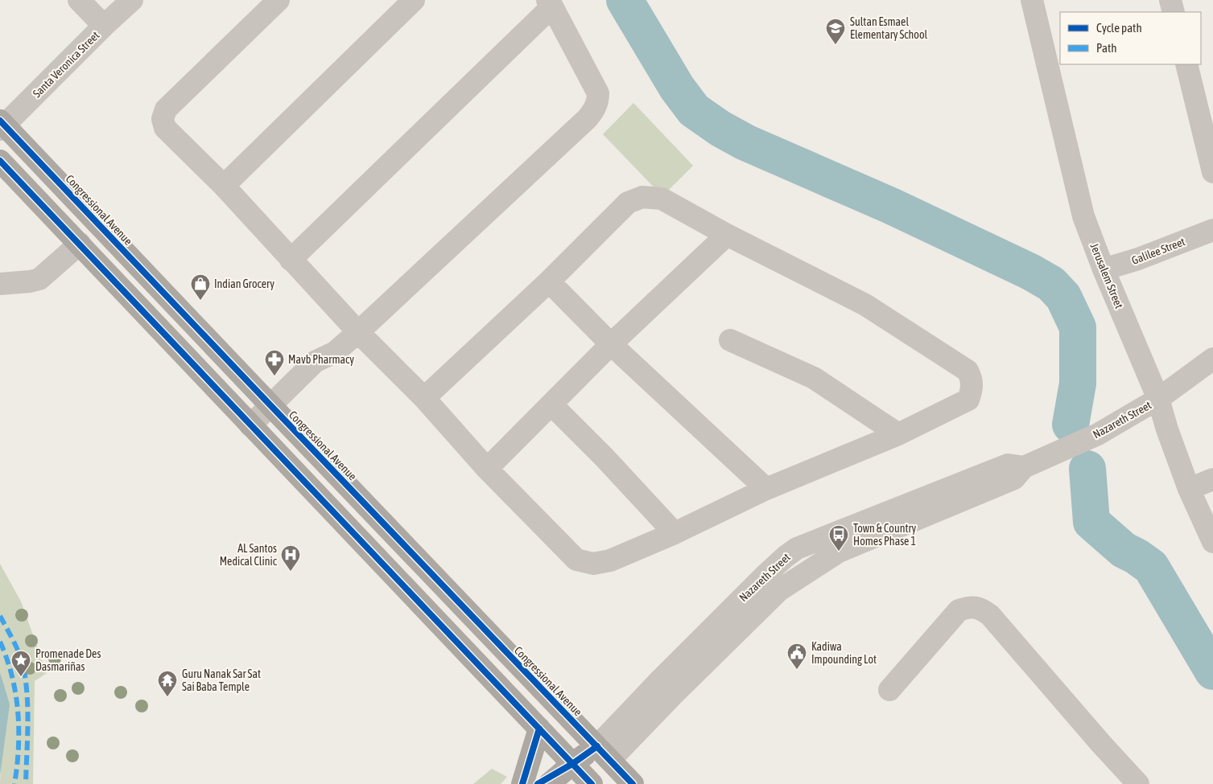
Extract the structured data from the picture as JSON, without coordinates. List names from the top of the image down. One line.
{"streets":{"main road":["Congressional Avenue"],"street":["Santa Veronica Street","Galilee Street","Jerusalem Street","Nazareth Street"]},"crossings":[["Santa Veronica Street","Congressional Avenue"],["Congressional Avenue","Nazareth Street"],["Galilee Street","Jerusalem Street"],["Jerusalem Street","Nazareth Street"]],"places":{"school or university":["Sultan Esmael Elementary School"],"shop":["Indian Grocery"],"pharmacy":["Mavb Pharmacy"],"bus stop":["Town & Country Homes Phase 1"],"hospital":["AL Santos Medical Clinic"],"public building":["Kadiwa Impounding Lot"],"place":["Promenade Des Dasmariñas"],"temple":["Guru Nanak Sar Sat Sai Baba Temple"]},"legend":["Cycle path","Path"]}
